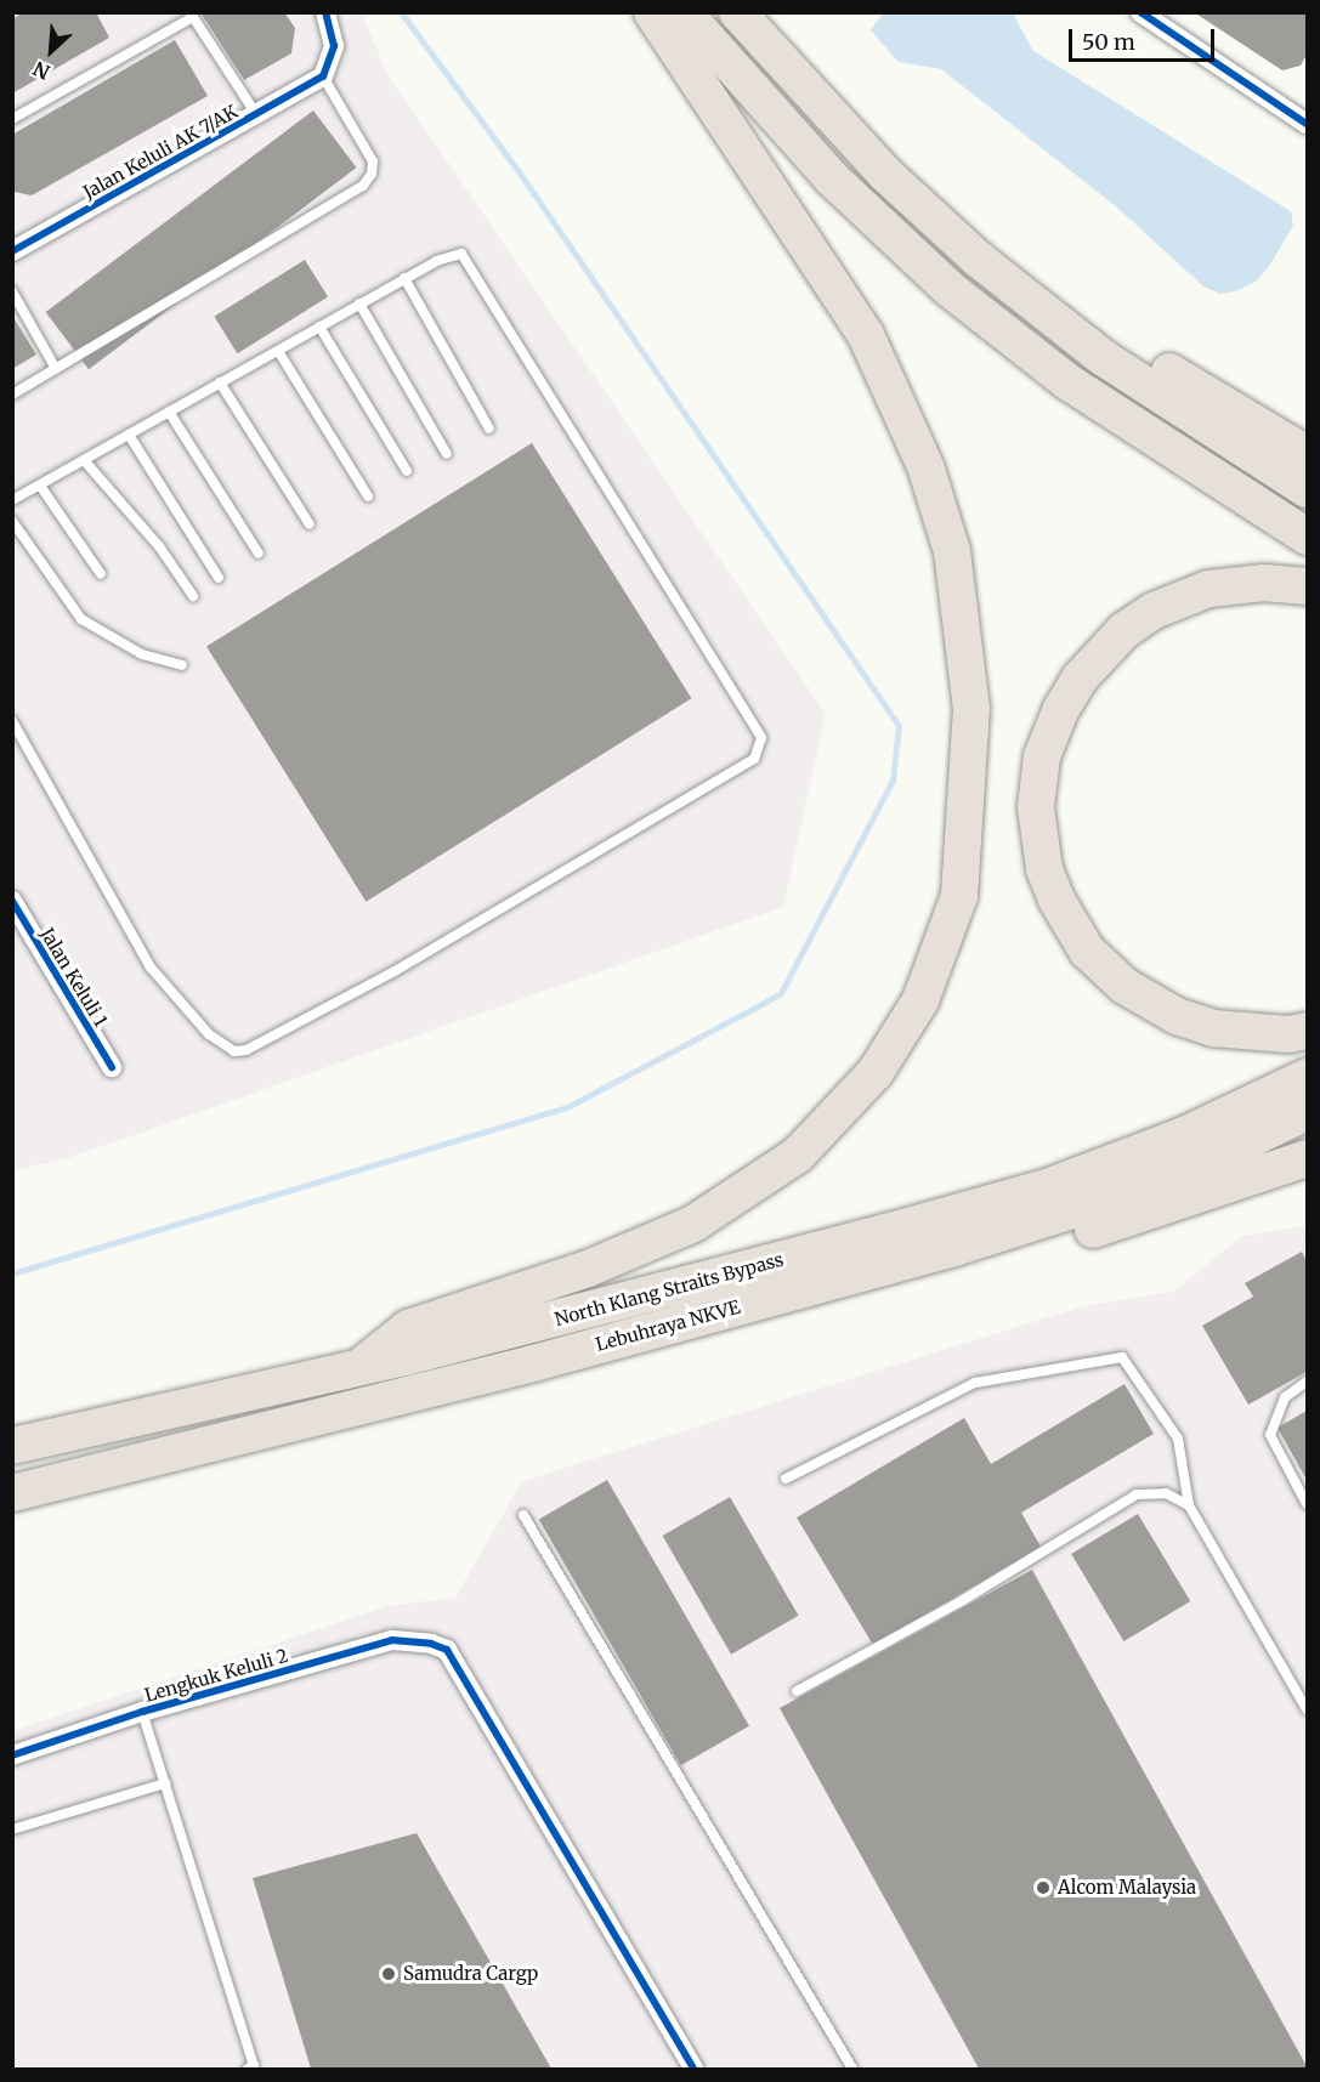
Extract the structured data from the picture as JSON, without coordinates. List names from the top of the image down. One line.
{"streets":{"highway":["North Klang Straits Bypass","Lebuhraya NKVE"],"street":["Jalan Keluli AK 7/AK","Jalan Keluli 1","Lengkuk Keluli 2"]},"places":["Alcom Malaysia","Samudra Cargp"],"scale_bar":"50 m","north":"bottom left"}
